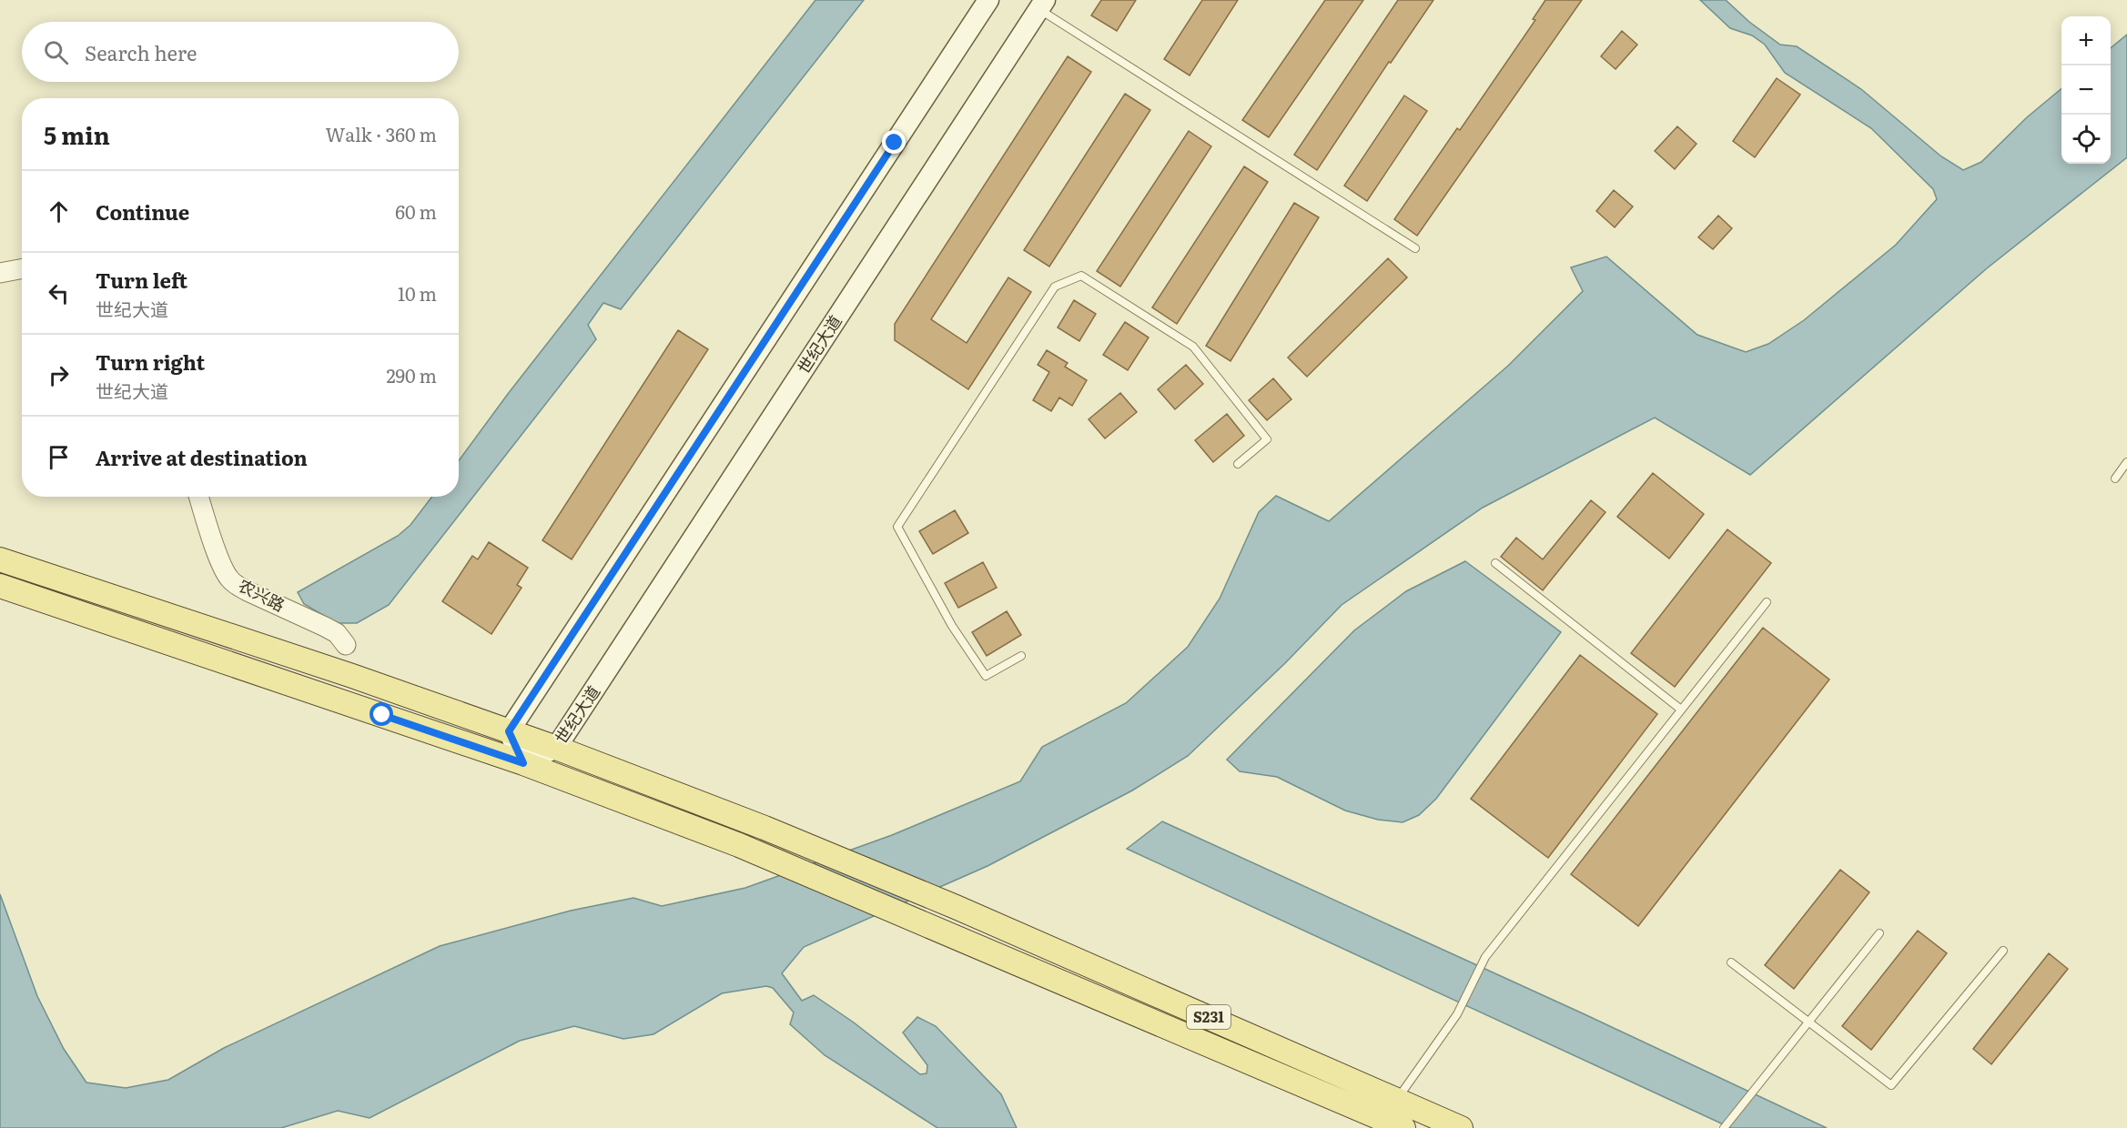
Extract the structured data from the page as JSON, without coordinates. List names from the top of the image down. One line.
{"streets":{"main road":["世纪大道","S231"],"street":["农兴路"]},"crossings":[["世纪大道","S231"]],"page":{"map_buttons":["+","−"],"search":"Search here","heading":["5 min","Walk · 360 m"],"list":[["Continue","60 m"],["Turn left","世纪大道","10 m"],["Turn right","世纪大道","290 m"],"Arrive at destination"]}}
